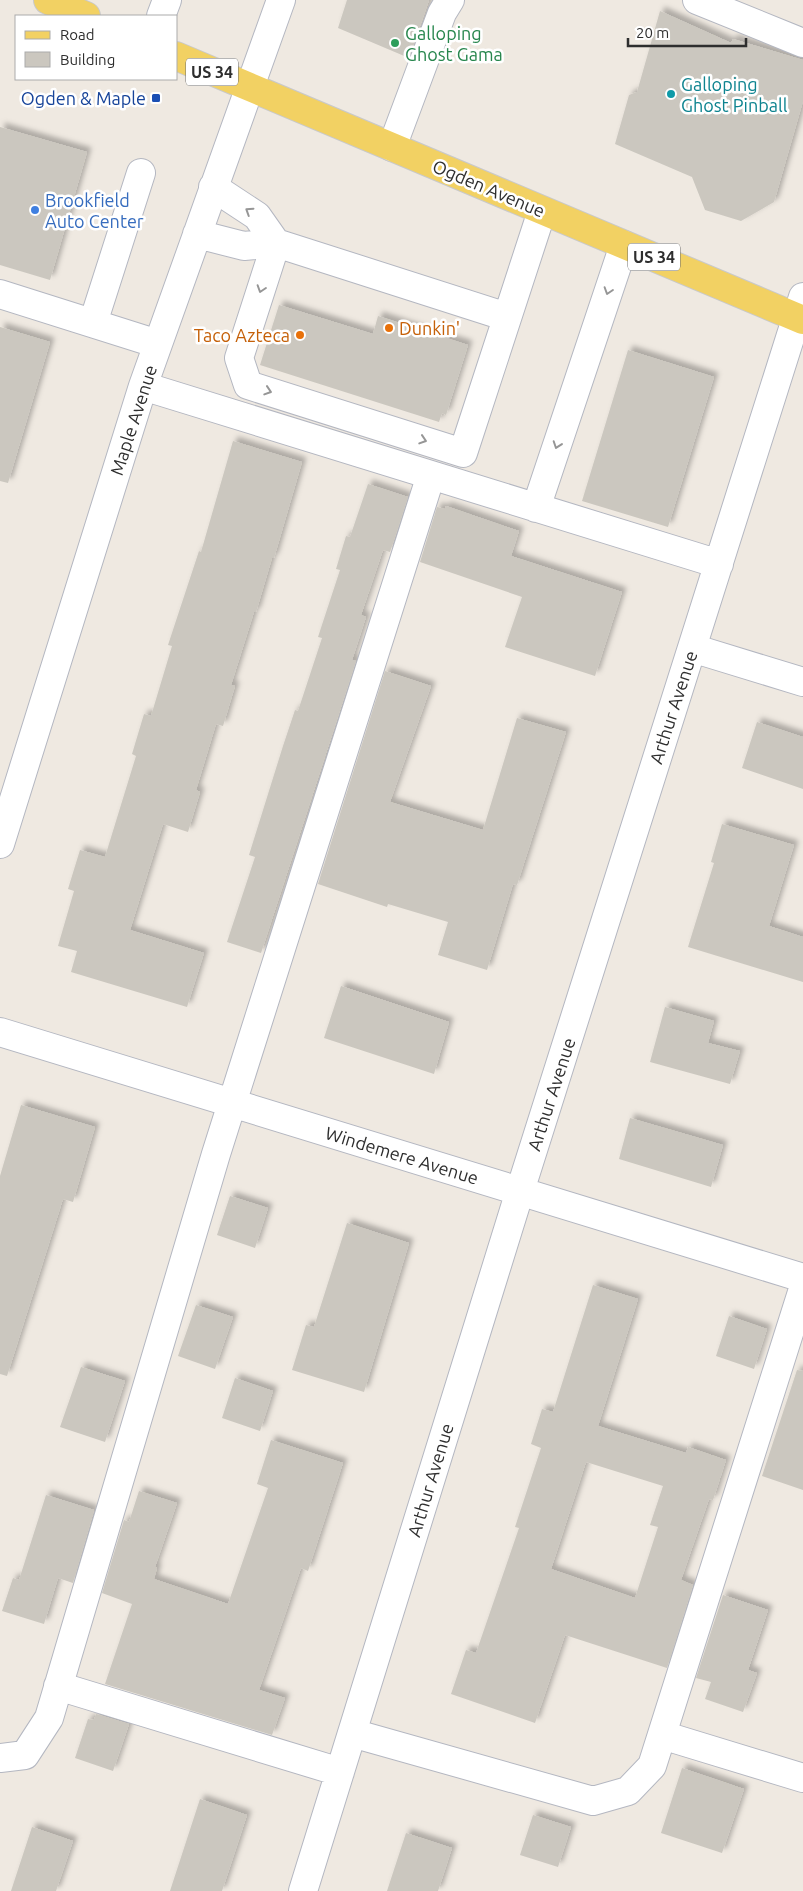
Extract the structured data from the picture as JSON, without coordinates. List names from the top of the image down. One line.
{"streets":{"main road":["US 34","Ogden Avenue"],"street":["Maple Avenue","Arthur Avenue","Windemere Avenue"]},"crossings":[["Ogden Avenue","Maple Avenue"],["Ogden Avenue","Arthur Avenue"],["Arthur Avenue","Windemere Avenue"]],"places":{"other":["Galloping Ghost Gama","Galloping Ghost Pinball","Brookfield Auto Center","Dunkin'","Taco Azteca"],"transit":["Ogden & Maple"]},"legend":["Road","Building"],"scale_bar":"20 m"}
